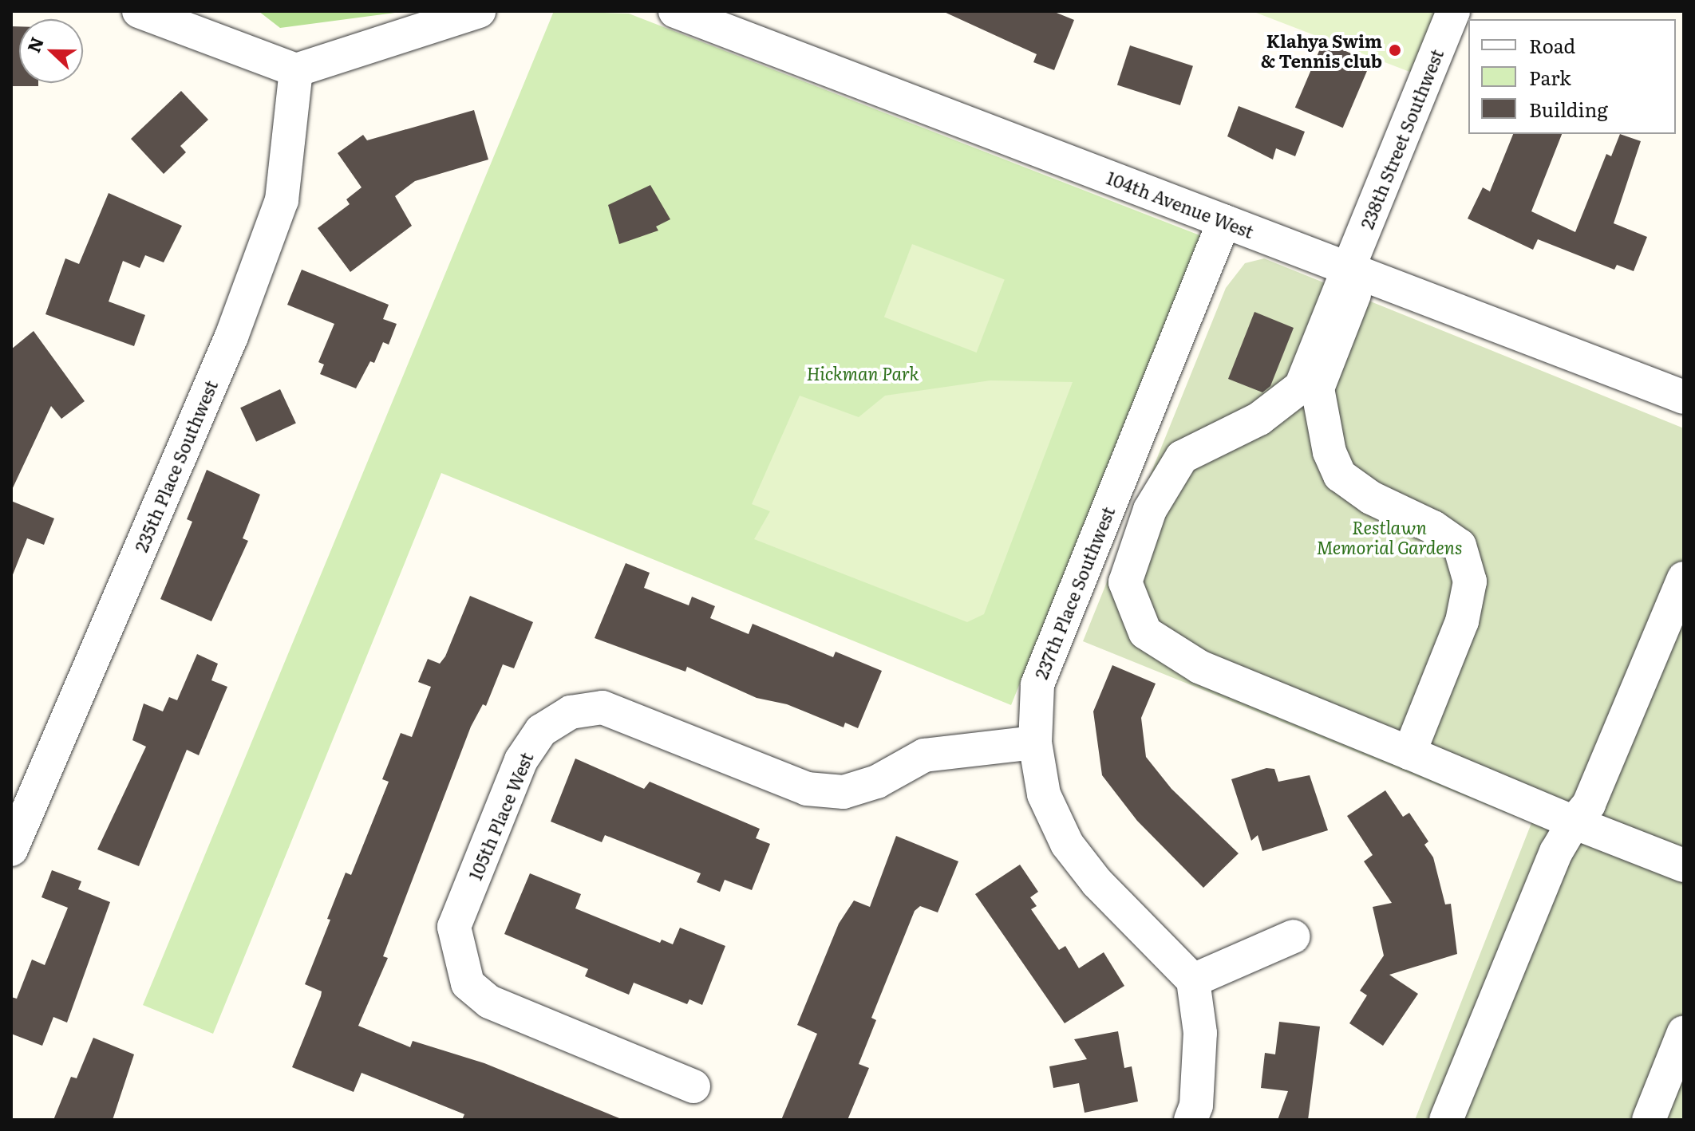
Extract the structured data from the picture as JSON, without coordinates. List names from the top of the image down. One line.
{"streets":{"street":["238th Street Southwest","104th Avenue West","235th Place Southwest","237th Place Southwest","105th Place West"]},"crossings":[["238th Street Southwest","104th Avenue West"],["104th Avenue West","237th Place Southwest"],["237th Place Southwest","105th Place West"]],"parks":["Hickman Park","Restlawn Memorial Gardens"],"places":["Klahya Swim & Tennis club"],"legend":["Road","Park","Building"],"north":"left"}
